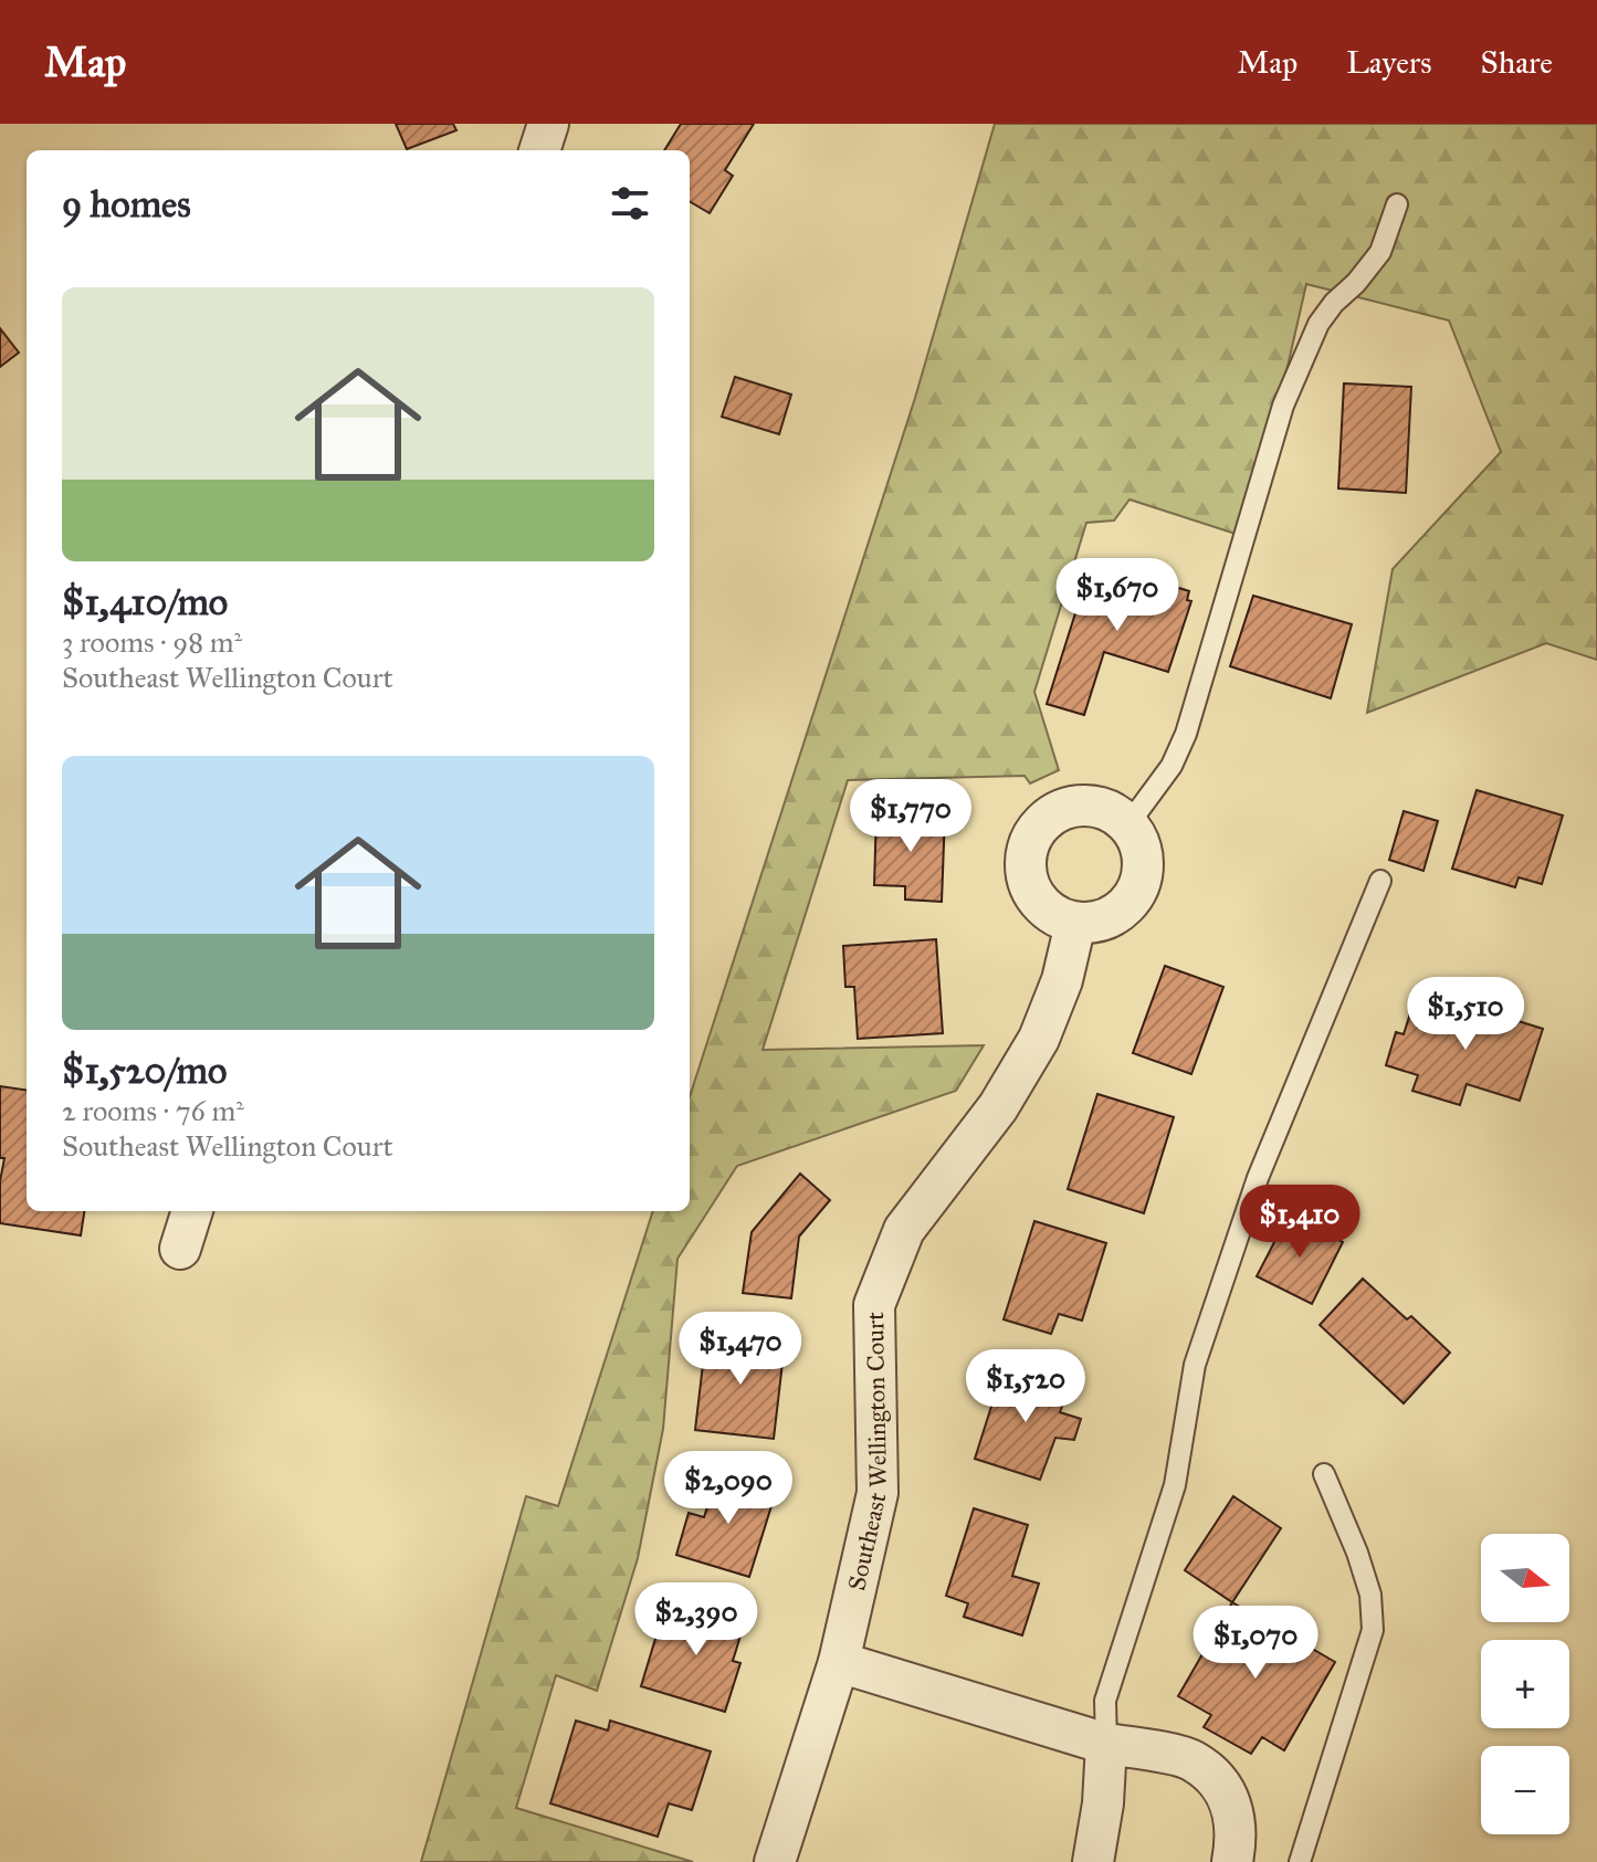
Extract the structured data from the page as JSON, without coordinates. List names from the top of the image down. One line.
{"streets":{"street":["Southeast Wellington Court"]},"north":"right","page":{"header":"Map","nav":["Map","Layers","Share"],"heading":"9 homes","list":[{"name":"$1,410/mo","note":"3 rooms · 98 m² · Southeast Wellington Court"},{"name":"$1,520/mo","note":"2 rooms · 76 m² · Southeast Wellington Court"}],"price":["$1,670","$1,770","$1,510","$1,410","$1,470","$1,520","$2,090","$2,390","$1,070"],"map_buttons":["+","−"]}}
